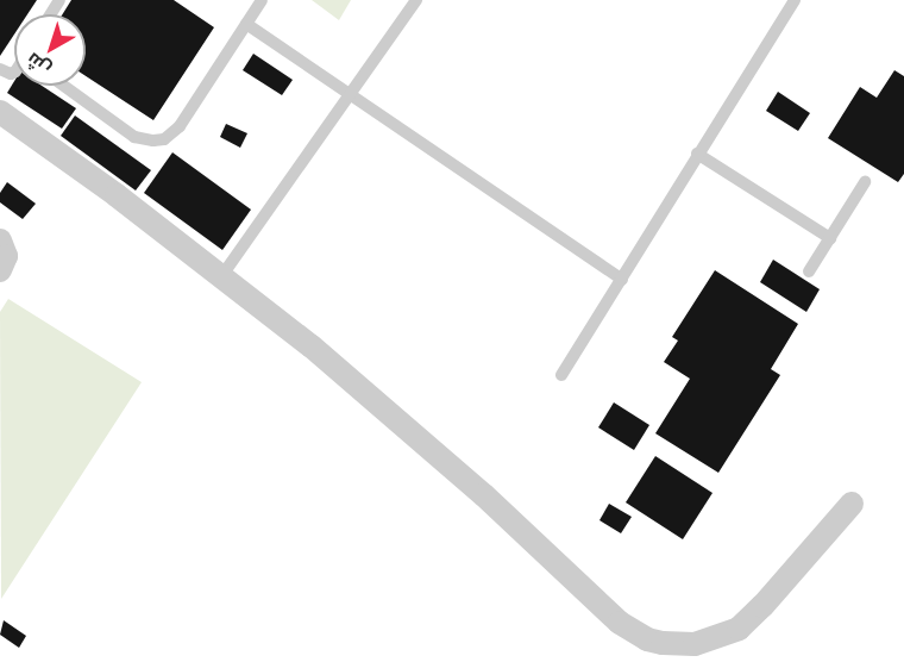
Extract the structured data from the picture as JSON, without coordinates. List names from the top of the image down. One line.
{"north":"bottom left"}
